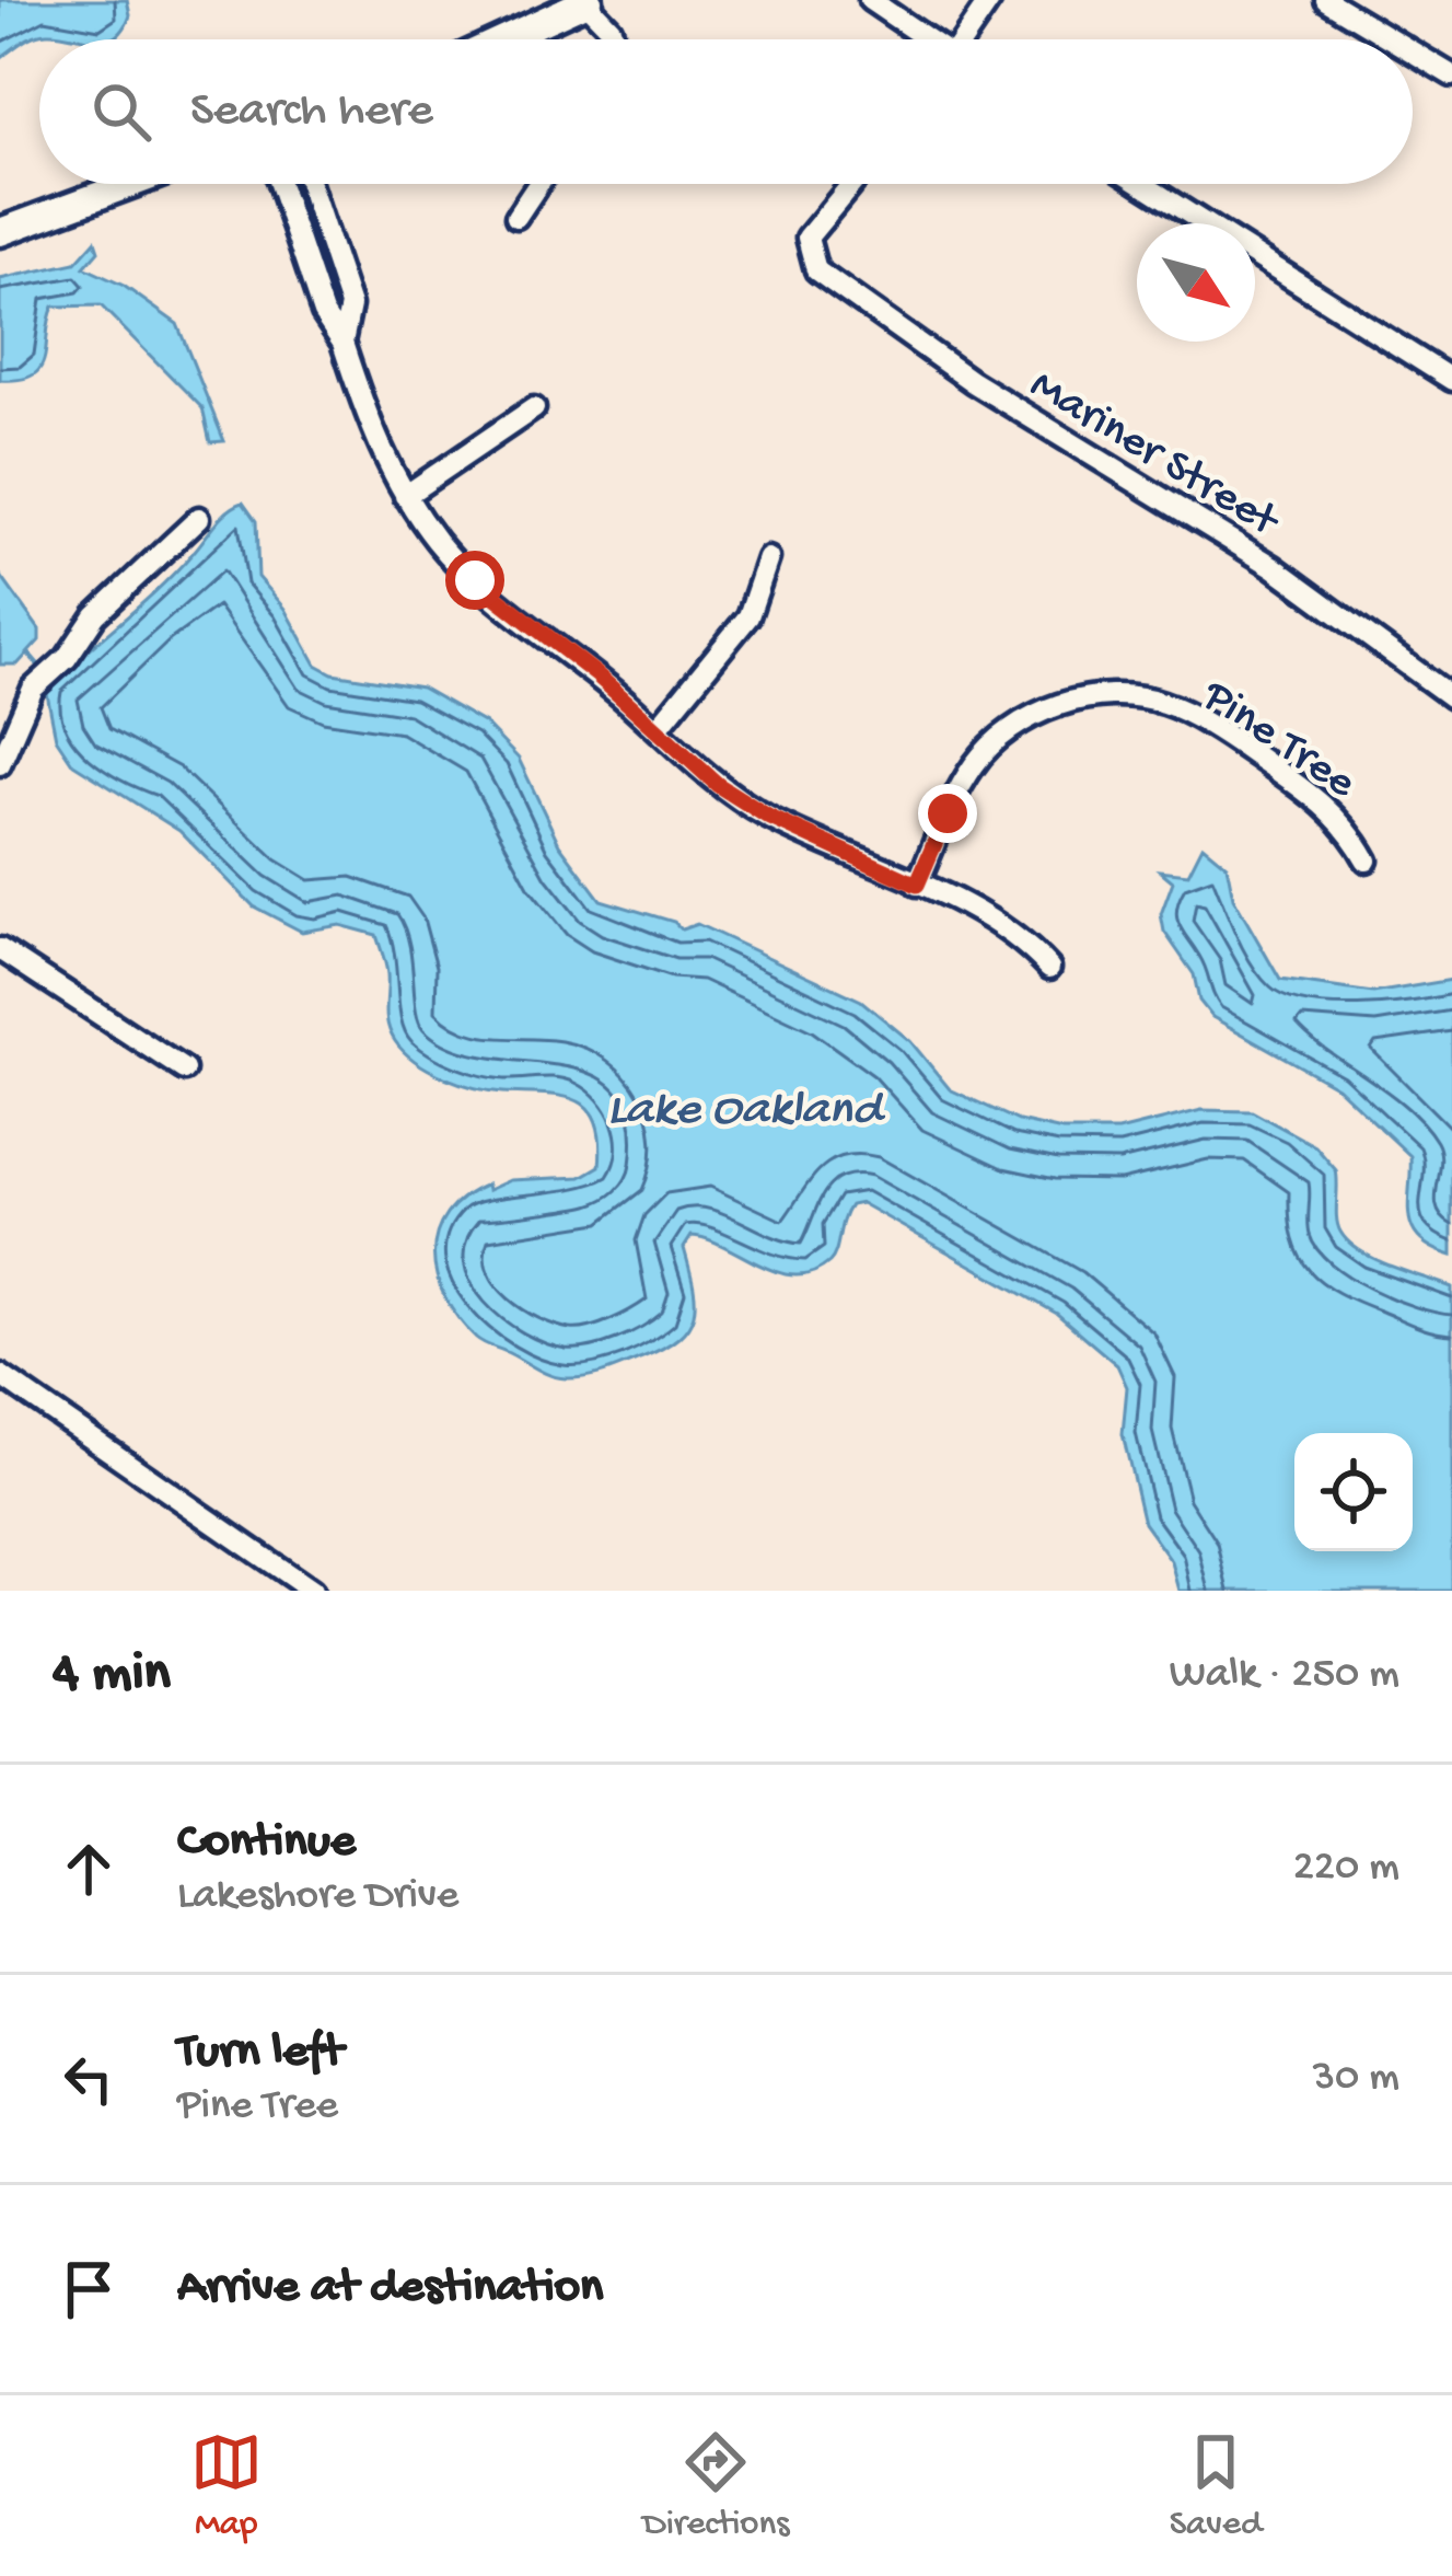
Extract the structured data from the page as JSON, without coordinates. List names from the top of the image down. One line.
{"streets":{"street":["Mariner Street","Pine Tree"]},"water":["Lake Oakland"],"north":"bottom right","page":{"search":"Search here","heading":["4 min","Walk · 250 m"],"list":[["Continue","Lakeshore Drive","220 m"],["Turn left","Pine Tree","30 m"],"Arrive at destination"],"nav":["Map","Directions","Saved"]}}
